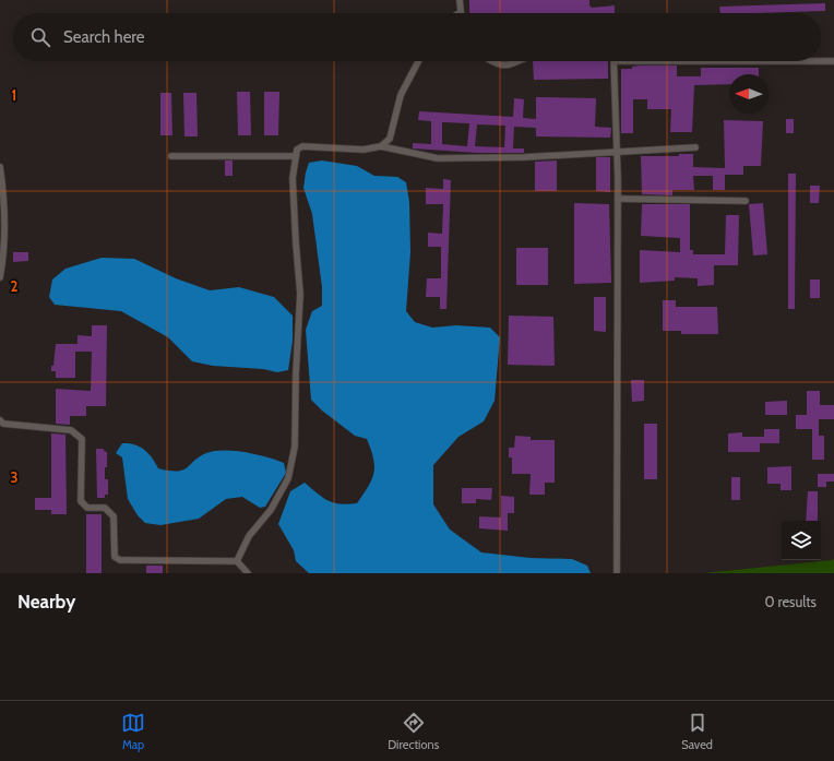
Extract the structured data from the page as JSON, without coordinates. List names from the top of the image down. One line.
{"north":"left","page":{"search":"Search here","heading":["Nearby","0 results"],"nav":["Map","Directions","Saved"]},"grid":{"rows":["1","2","3"]}}
